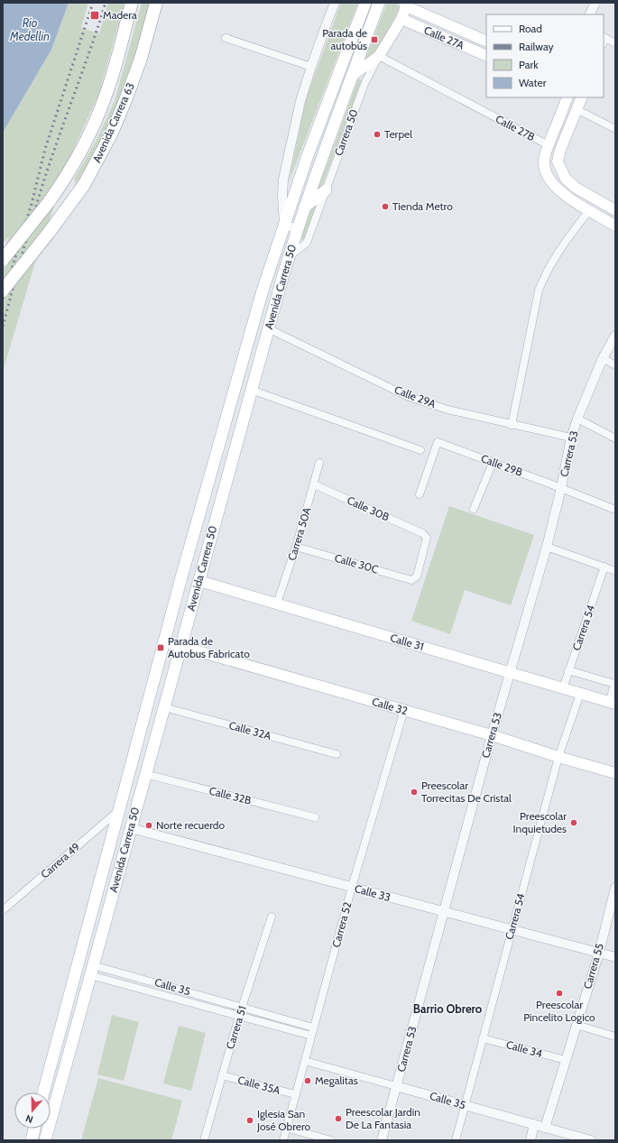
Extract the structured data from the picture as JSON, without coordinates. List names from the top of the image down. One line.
{"streets":{"highway":["Avenida Carrera 63"],"main road":["Calle 27A","Carrera 50","Avenida Carrera 50","Calle 31","Calle 32"],"street":["Calle 27B","Calle 29A","Carrera 53","Calle 29B","Calle 30B","Carrera 50A","Calle 30C","Carrera 54","Calle 32A","Calle 32B","Carrera 49","Calle 33","Carrera 52","Carrera 55","Calle 35","Carrera 51","Calle 34","Calle 35A"]},"crossings":[["Calle 27A","Carrera 50"],["Calle 27B","Carrera 50"],["Carrera 50","Avenida Carrera 50"],["Avenida Carrera 50","Calle 29A"],["Avenida Carrera 50","Calle 31"],["Avenida Carrera 50","Calle 32"],["Avenida Carrera 50","Calle 32A"],["Avenida Carrera 50","Calle 32B"],["Avenida Carrera 50","Carrera 49"],["Avenida Carrera 50","Calle 33"],["Avenida Carrera 50","Calle 35"],["Calle 29A","Carrera 53"],["Carrera 53","Calle 29B"],["Carrera 53","Calle 31"],["Carrera 53","Calle 32"],["Carrera 53","Calle 33"],["Carrera 53","Calle 35"],["Calle 30B","Carrera 50A"],["Calle 30B","Calle 30C"],["Carrera 50A","Calle 30C"],["Carrera 50A","Calle 31"],["Carrera 54","Calle 31"],["Carrera 54","Calle 32"],["Carrera 54","Calle 33"],["Carrera 54","Calle 35"],["Carrera 54","Calle 34"],["Calle 32","Carrera 52"],["Calle 33","Carrera 52"],["Calle 33","Carrera 55"],["Carrera 52","Calle 35"],["Carrera 52","Calle 35A"],["Carrera 55","Calle 35"],["Carrera 55","Calle 34"],["Calle 35","Carrera 51"],["Carrera 51","Calle 35A"]],"districts":["Barrio Obrero"],"water":["Rio Medellin"],"places":{"transit":["Madera","Parada de autobús","Parada de Autobus Fabricato"],"other":["Terpel","Tienda Metro","Preescolar Torrecitas De Cristal","Preescolar Inquietudes","Norte recuerdo","Preescolar Pincelito Logico","Megalitas","Preescolar Jardin De La Fantasia","Iglesia San José Obrero"]},"legend":["Road","Railway","Park","Water"],"north":"bottom"}
